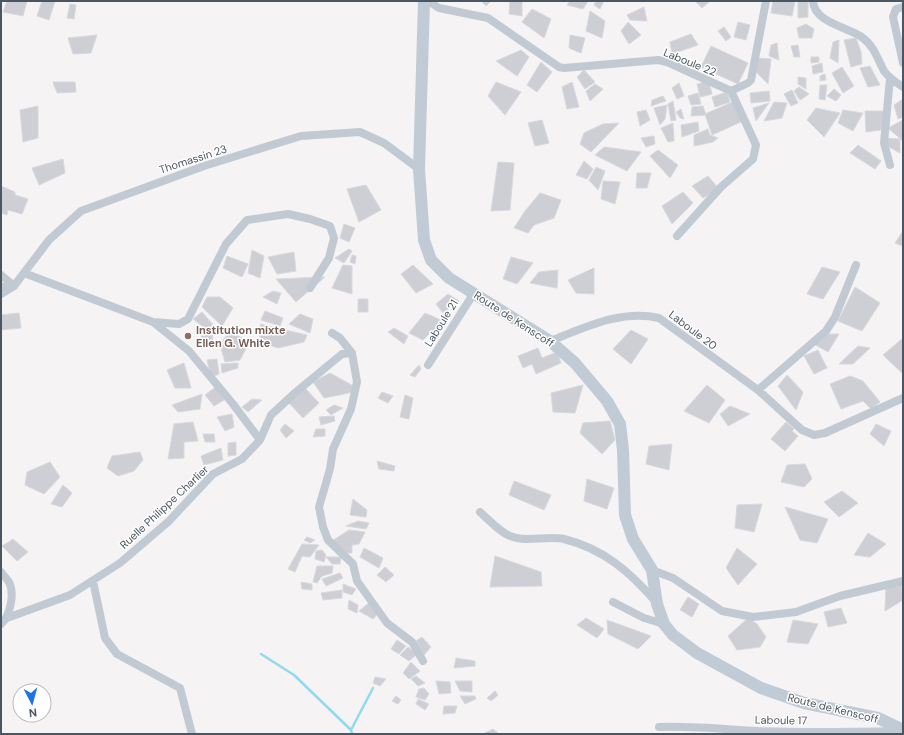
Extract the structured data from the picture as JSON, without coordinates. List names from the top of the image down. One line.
{"streets":{"main road":["Route de Kenscoff"],"street":["Laboule 22","Thomassin 23","Laboule 21","Laboule 20","Ruelle Philippe Charlier","Laboule 17"]},"crossings":[["Thomassin 23","Route de Kenscoff"],["Route de Kenscoff","Laboule 21"],["Route de Kenscoff","Laboule 20"],["Route de Kenscoff","Laboule 17"]],"places":["Institution mixte Ellen G. White"],"north":"bottom"}
